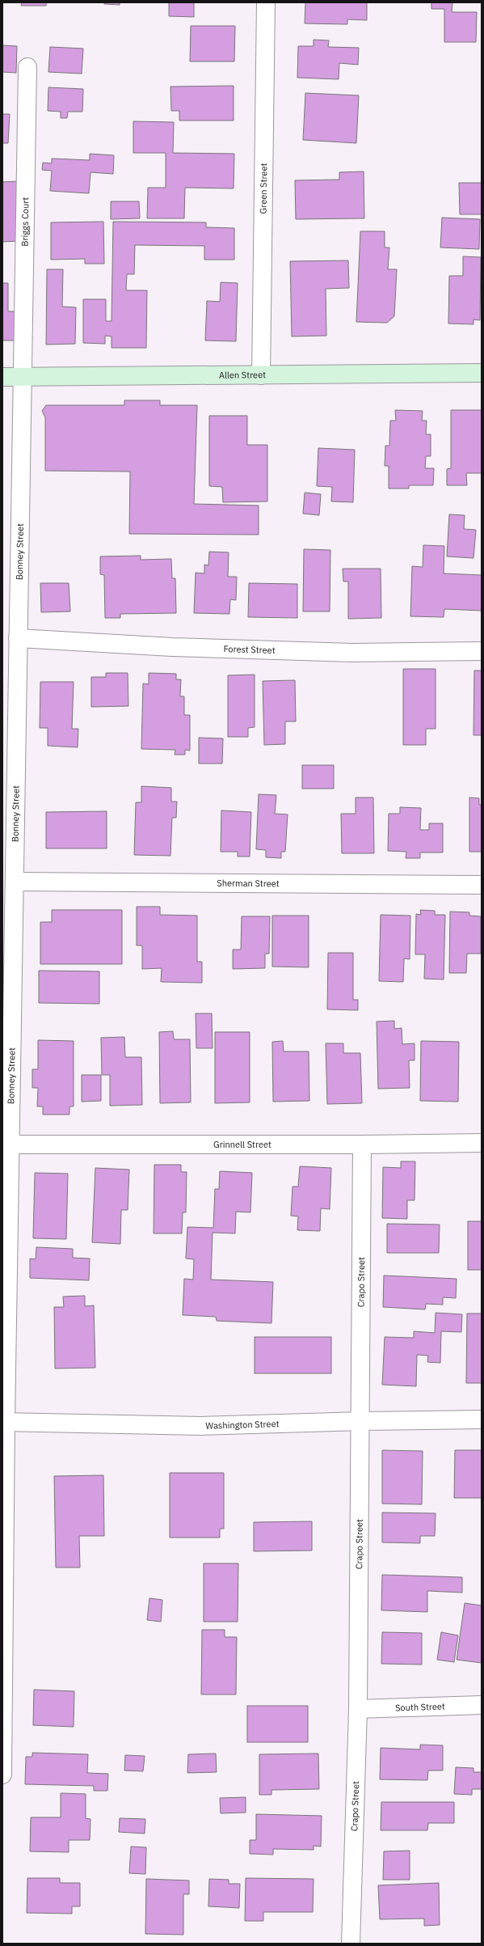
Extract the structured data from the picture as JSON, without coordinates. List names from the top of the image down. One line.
{"streets":{"main road":["Allen Street"],"street":["Green Street","Briggs Court","Bonney Street","Forest Street","Sherman Street","Grinnell Street","Crapo Street","Washington Street","South Street"]},"crossings":[["Green Street","Allen Street"],["Briggs Court","Allen Street"],["Briggs Court","Bonney Street"],["Allen Street","Bonney Street"],["Bonney Street","Forest Street"],["Bonney Street","Sherman Street"],["Bonney Street","Grinnell Street"],["Bonney Street","Washington Street"],["Grinnell Street","Crapo Street"],["Crapo Street","Washington Street"],["Crapo Street","South Street"]]}
